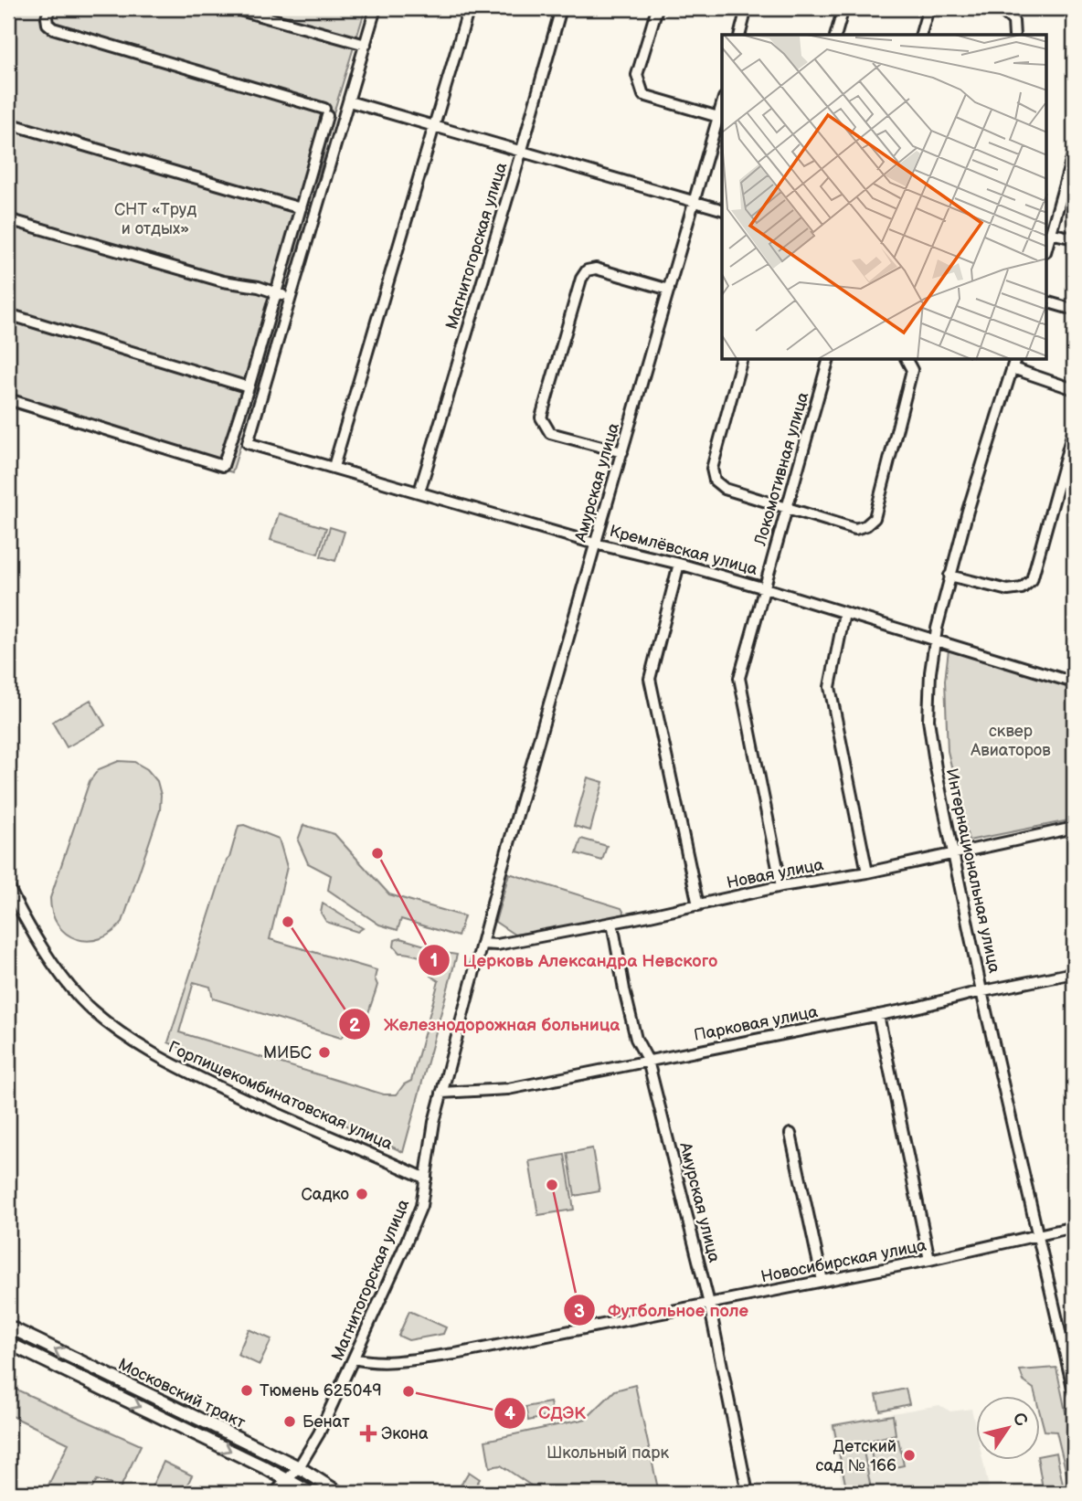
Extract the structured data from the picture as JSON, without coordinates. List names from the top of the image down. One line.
{"streets":{"main road":["Московский тракт"],"street":["Магнитогорская улица","Локомотивная улица","Амурская улица","Кремлёвская улица","Интернациональная улица","Новая улица","Парковая улица","Горпищекомбинатовская улица","Новосибирская улица"]},"crossings":[["Магнитогорская улица","Амурская улица"],["Магнитогорская улица","Кремлёвская улица"],["Магнитогорская улица","Новая улица"],["Магнитогорская улица","Парковая улица"],["Магнитогорская улица","Горпищекомбинатовская улица"],["Магнитогорская улица","Новосибирская улица"],["Магнитогорская улица","Московский тракт"],["Локомотивная улица","Кремлёвская улица"],["Локомотивная улица","Новая улица"],["Амурская улица","Кремлёвская улица"],["Амурская улица","Новая улица"],["Амурская улица","Парковая улица"],["Амурская улица","Новосибирская улица"],["Кремлёвская улица","Интернациональная улица"],["Интернациональная улица","Новая улица"],["Интернациональная улица","Парковая улица"],["Интернациональная улица","Новосибирская улица"]],"parks":["СНТ «Труд и отдых»","сквер Авиаторов","Школьный парк"],"places":{"other":["Церковь Александра Невского","Железнодорожная больница","МИБС","Футбольное поле","Садко","Тюмень 625049","СДЭК","Бенат","Детский сад № 166"],"health":["Экона"]},"north":"top right"}
